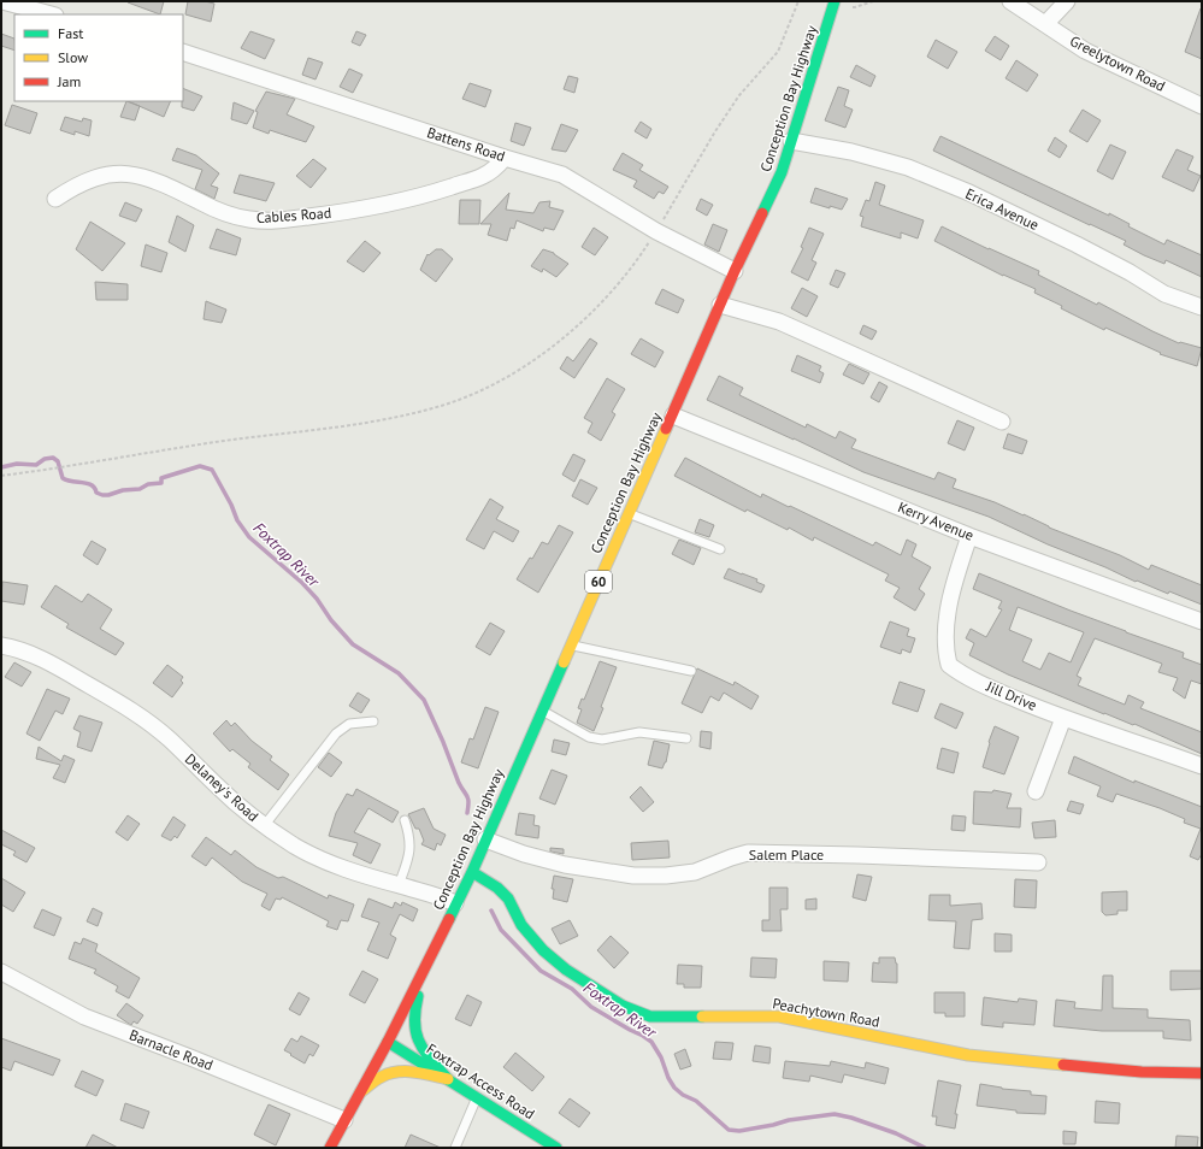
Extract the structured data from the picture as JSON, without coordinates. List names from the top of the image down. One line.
{"streets":{"main road":["Conception Bay Highway","60","Peachytown Road","Foxtrap Access Road"],"street":["Greelytown Road","Battens Road","Erica Avenue","Cables Road","Kerry Avenue","Jill Drive","Delaney's Road","Salem Place","Barnacle Road"]},"crossings":[["Conception Bay Highway","Battens Road"],["Conception Bay Highway","Erica Avenue"],["Conception Bay Highway","Kerry Avenue"],["Conception Bay Highway","Delaney's Road"],["Conception Bay Highway","Salem Place"],["Conception Bay Highway","Peachytown Road"],["Conception Bay Highway","Barnacle Road"],["Conception Bay Highway","Foxtrap Access Road"],["Battens Road","Cables Road"],["Kerry Avenue","Jill Drive"]],"water":["Foxtrap River"],"legend":["Fast","Slow","Jam"]}
